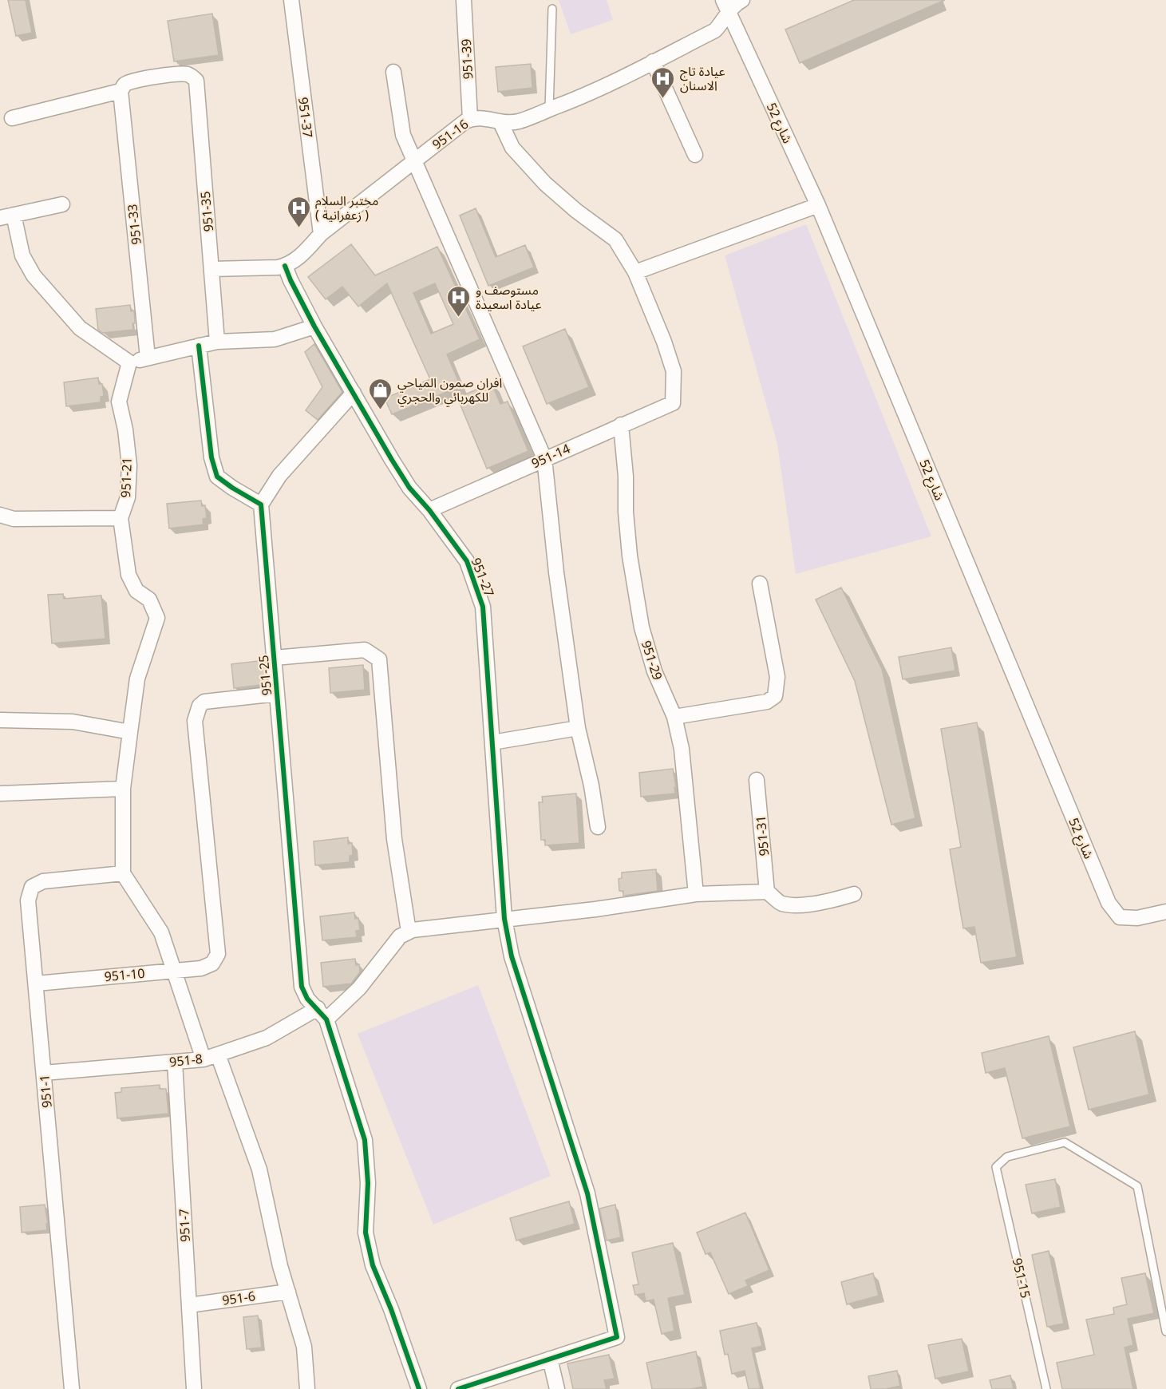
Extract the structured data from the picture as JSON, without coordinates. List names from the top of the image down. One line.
{"streets":{"street":["951-39","951-37","شارع 52","951-16","951-35","951-33","951-14","951-21","951-27","951-29","951-25","951-31","951-10","951-8","951-1","951-7","951-6"],"lane":["951-15"]},"crossings":[["951-39","951-16"],["951-37","951-16"],["شارع 52","951-16"],["951-16","951-35"],["951-16","951-27"],["951-35","951-33"],["951-14","951-27"],["951-14","951-29"],["951-25","951-10"],["951-25","951-8"],["951-10","951-1"],["951-8","951-1"],["951-8","951-7"],["951-7","951-6"]],"places":{"hospital":["عيادة تاج الاسنان","مختبر السلام ( زعفرانية )","مستوصف و عيادة اسعيدة"],"shop":["افران صمون المياحي للكهربائي والحجري"]}}
